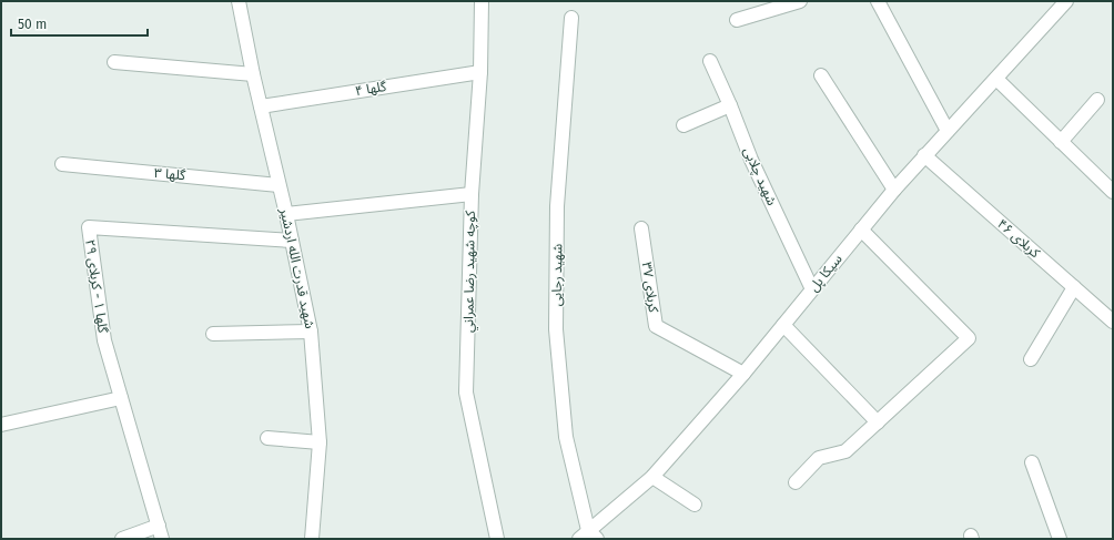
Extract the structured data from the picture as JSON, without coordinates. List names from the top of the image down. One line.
{"streets":{"street":["گلها ۴","گلها ۳","شهید چلابی","کربلای ۴۶","شهید قدرت الله اردشیر","كوچه شهيد رضا عمراني","سیکا پل","شهید رجایی","گلها ۱ - کربلای ۲۹","کربلای ۳۷"]},"crossings":[["گلها ۴","شهید قدرت الله اردشیر"],["گلها ۴","كوچه شهيد رضا عمراني"],["گلها ۳","شهید قدرت الله اردشیر"],["شهید چلابی","سیکا پل"],["کربلای ۴۶","سیکا پل"],["شهید قدرت الله اردشیر","گلها ۱ - کربلای ۲۹"],["سیکا پل","شهید رجایی"],["سیکا پل","کربلای ۳۷"]],"scale_bar":"50 m"}
